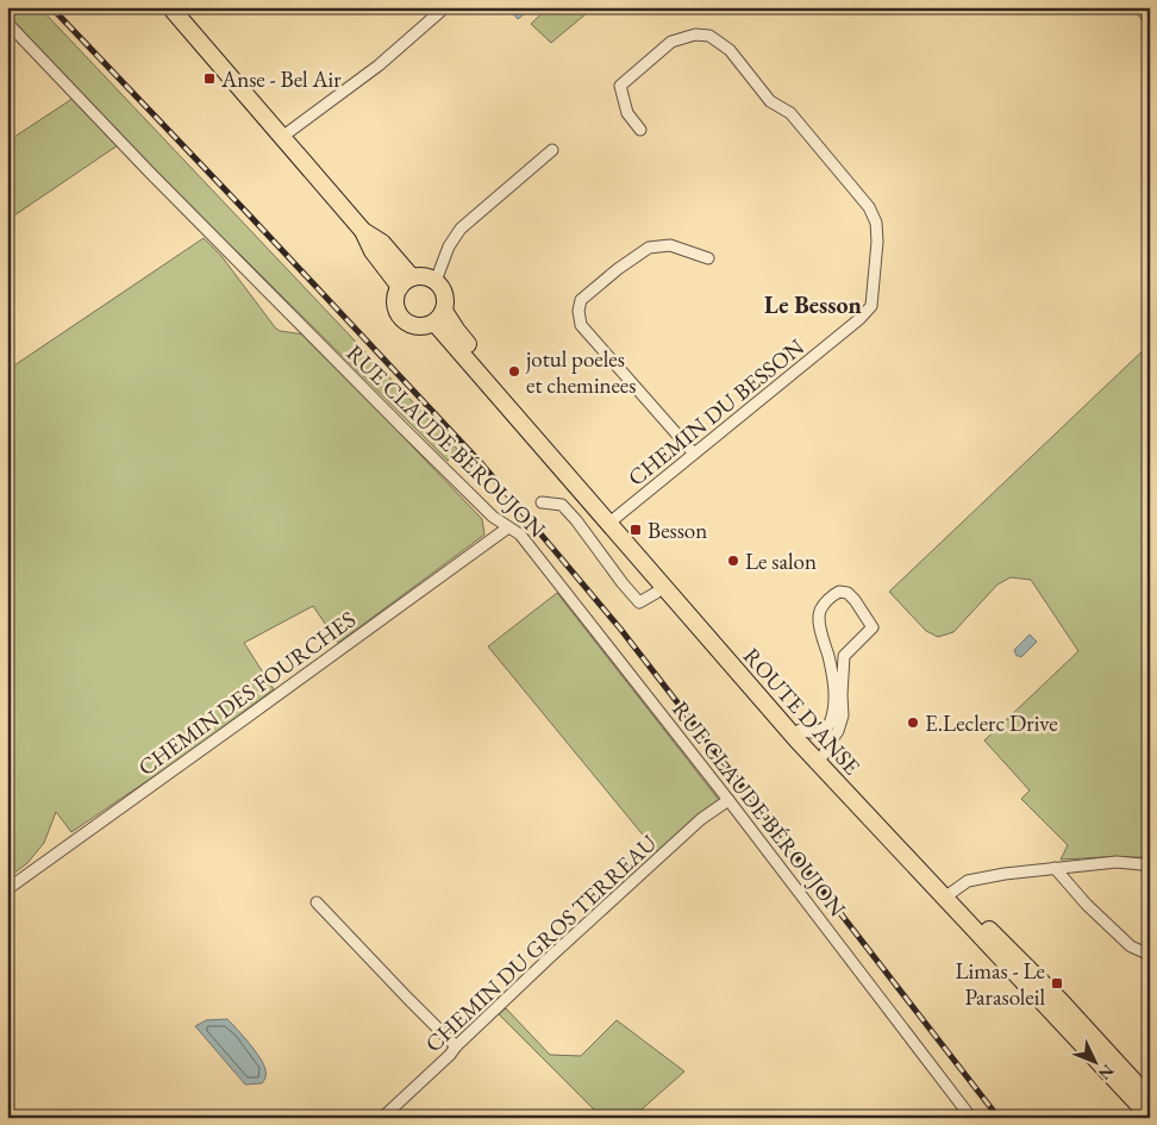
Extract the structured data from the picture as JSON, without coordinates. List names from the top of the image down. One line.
{"streets":{"main road":["ROUTE D'ANSE"],"street":["CHEMIN DU BESSON","RUE CLAUDE BÉROUJON","CHEMIN DES FOURCHES","CHEMIN DU GROS TERREAU"]},"crossings":[["CHEMIN DU BESSON","ROUTE D'ANSE"],["RUE CLAUDE BÉROUJON","CHEMIN DES FOURCHES"],["RUE CLAUDE BÉROUJON","CHEMIN DU GROS TERREAU"]],"districts":["Le Besson"],"places":{"transit":["Anse - Bel Air","Besson","Limas - Le Parasoleil"],"other":["jotul poeles et cheminees","Le salon","E.Leclerc Drive"]},"north":"bottom right"}
